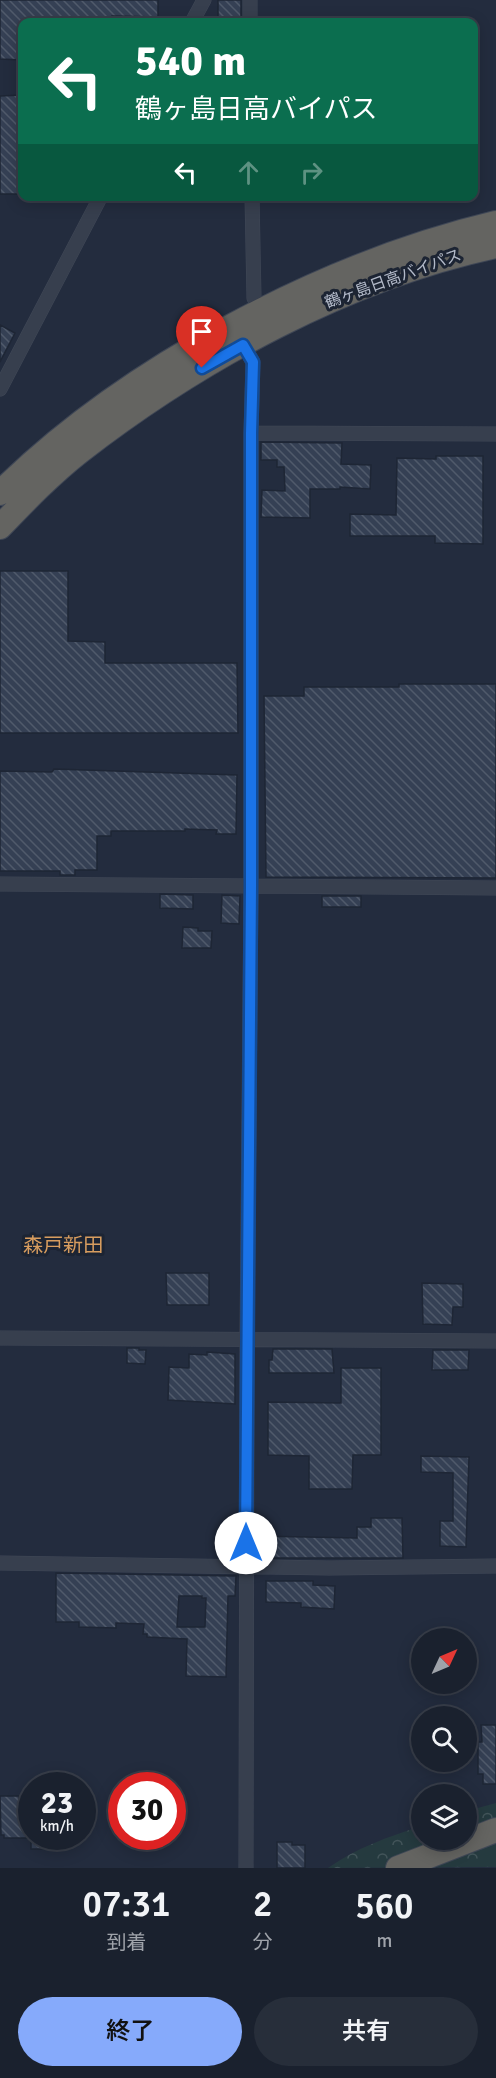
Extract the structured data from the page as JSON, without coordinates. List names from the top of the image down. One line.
{"streets":{"highway":["鶴ヶ島日高バイパス"]},"districts":["森戸新田"],"north":"top right","page":{"turn":["540 m","鶴ヶ島日高バイパス"],"speed":"23 km/h","limit":"30","eta":["07:31","到着","2","分","560","m"],"buttons":["終了","共有"]}}
